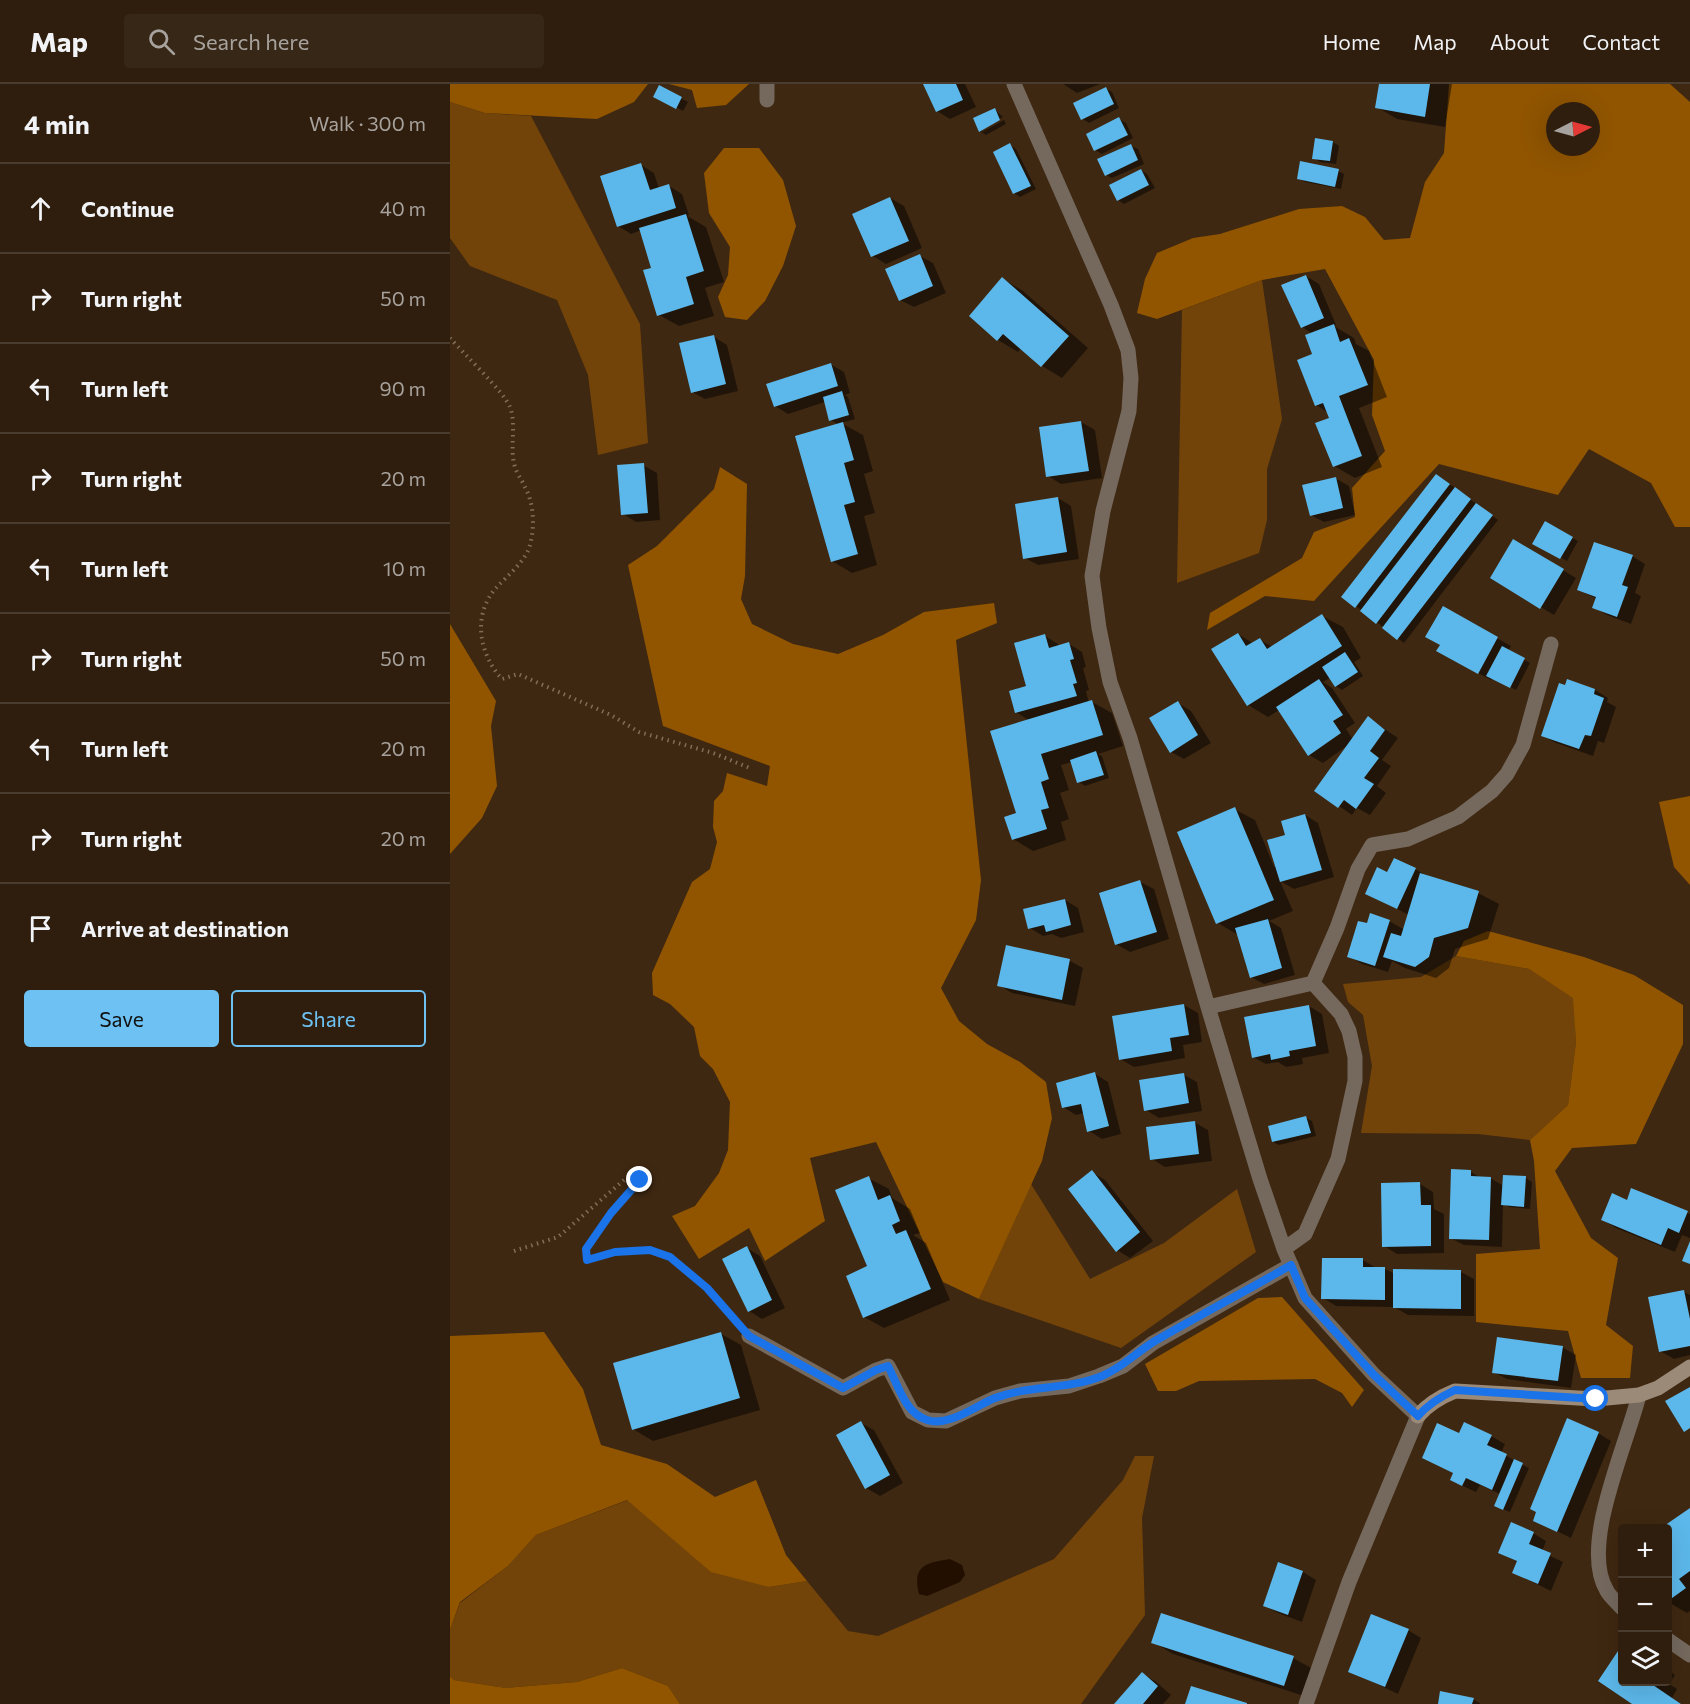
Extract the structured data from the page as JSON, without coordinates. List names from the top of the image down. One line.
{"north":"right","page":{"header":"Map","search":"Search here","nav":["Home","Map","About","Contact"],"heading":["4 min","Walk · 300 m"],"list":[["Continue","40 m"],["Turn right","50 m"],["Turn left","90 m"],["Turn right","20 m"],["Turn left","10 m"],["Turn right","50 m"],["Turn left","20 m"],["Turn right","20 m"],"Arrive at destination"],"buttons":["Save","Share"],"map_buttons":["+","−"]}}
